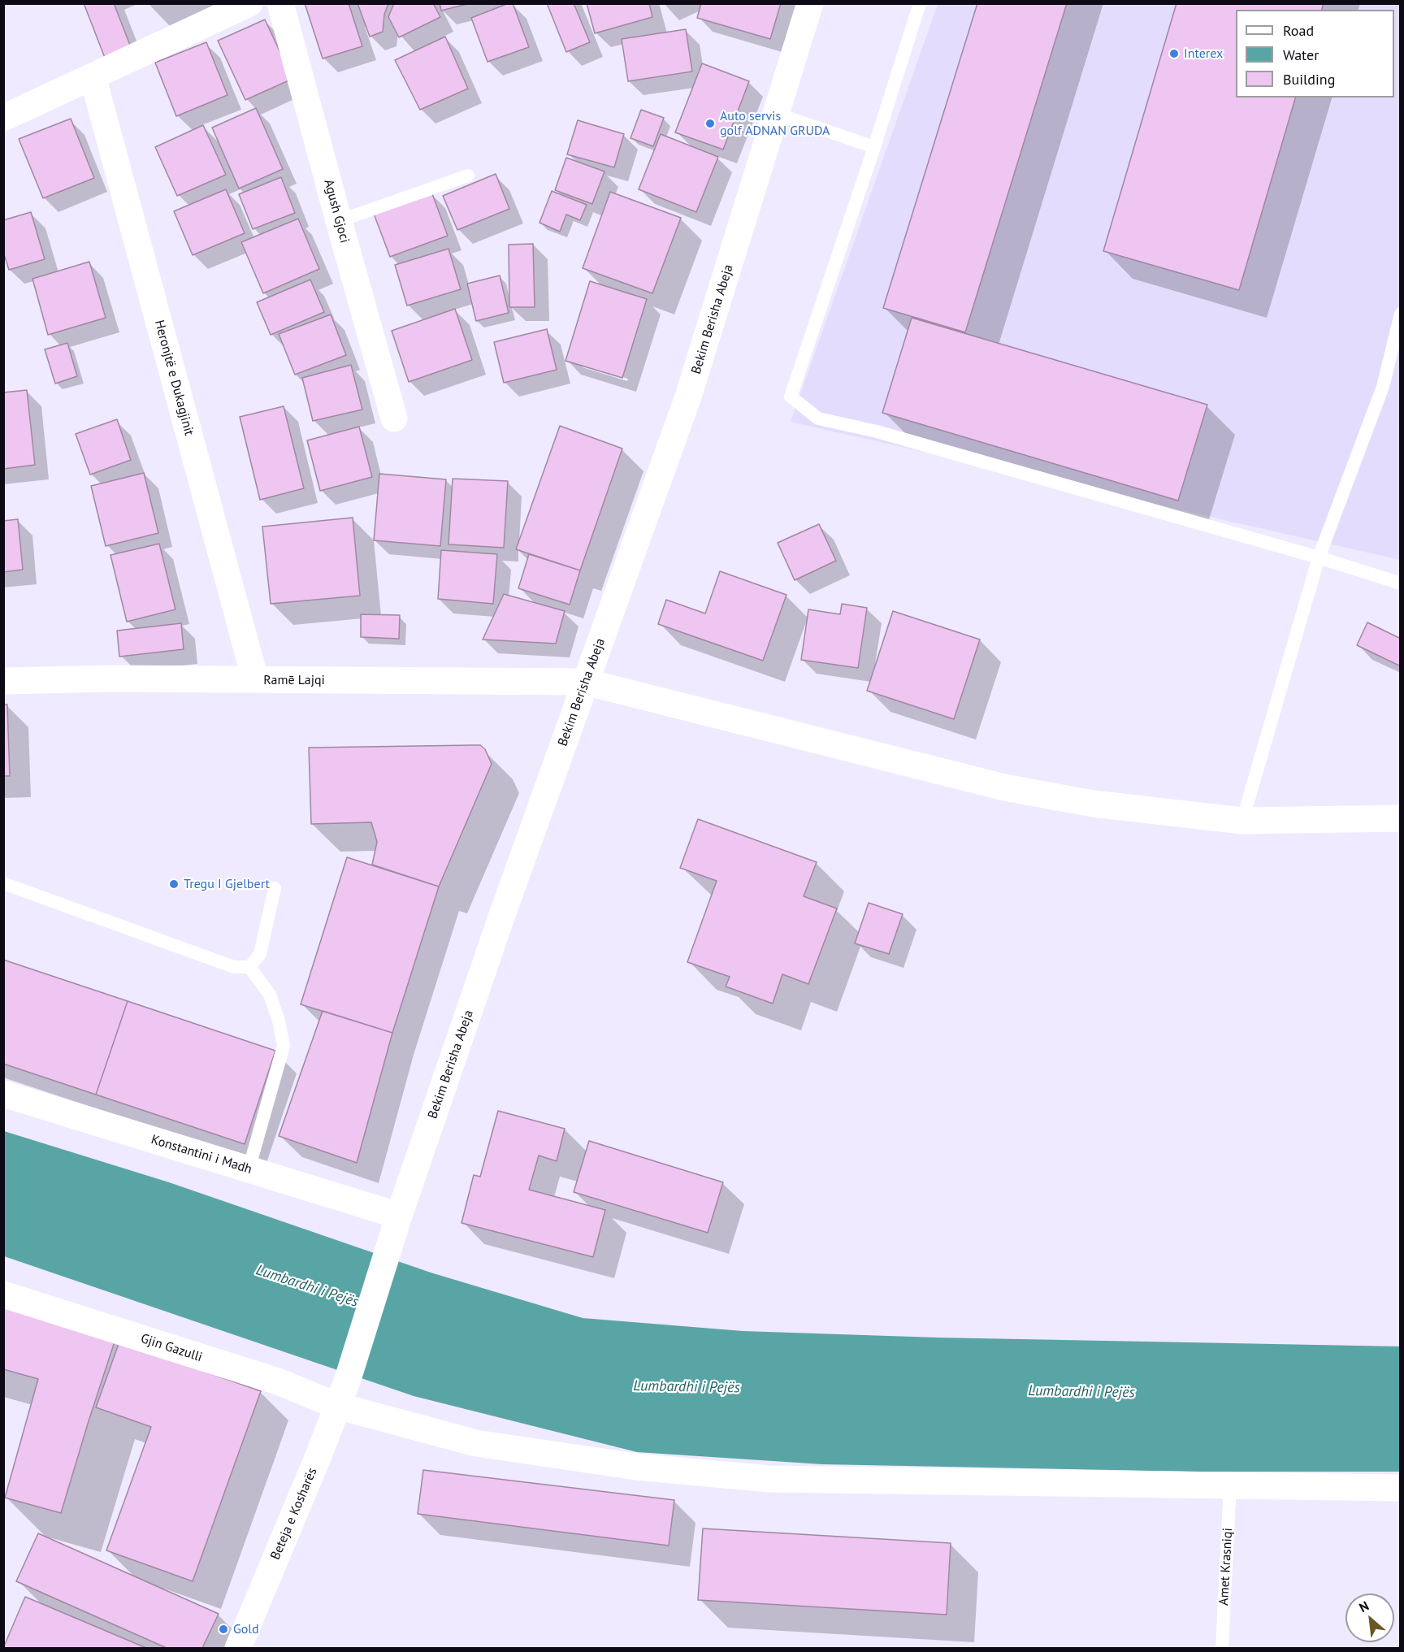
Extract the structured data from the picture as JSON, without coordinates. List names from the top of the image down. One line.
{"streets":{"street":["Agush Gjoci","Bekim Berisha Abeja","Heronjtë e Dukagjinit","Ramē Lajqi","Konstantini i Madh","Gjin Gazulli","Beteja e Kosharës"],"lane":["Amet Krasniqi"]},"crossings":[["Bekim Berisha Abeja","Ramē Lajqi"],["Bekim Berisha Abeja","Konstantini i Madh"],["Bekim Berisha Abeja","Beteja e Kosharës"],["Heronjtë e Dukagjinit","Ramē Lajqi"],["Gjin Gazulli","Beteja e Kosharës"],["Gjin Gazulli","Amet Krasniqi"]],"water":["Lumbardhi i Pejës"],"places":["Interex","Auto servis golf ADNAN GRUDA","Tregu I Gjelbert","Gold"],"legend":["Road","Water","Building"],"north":"top left"}
